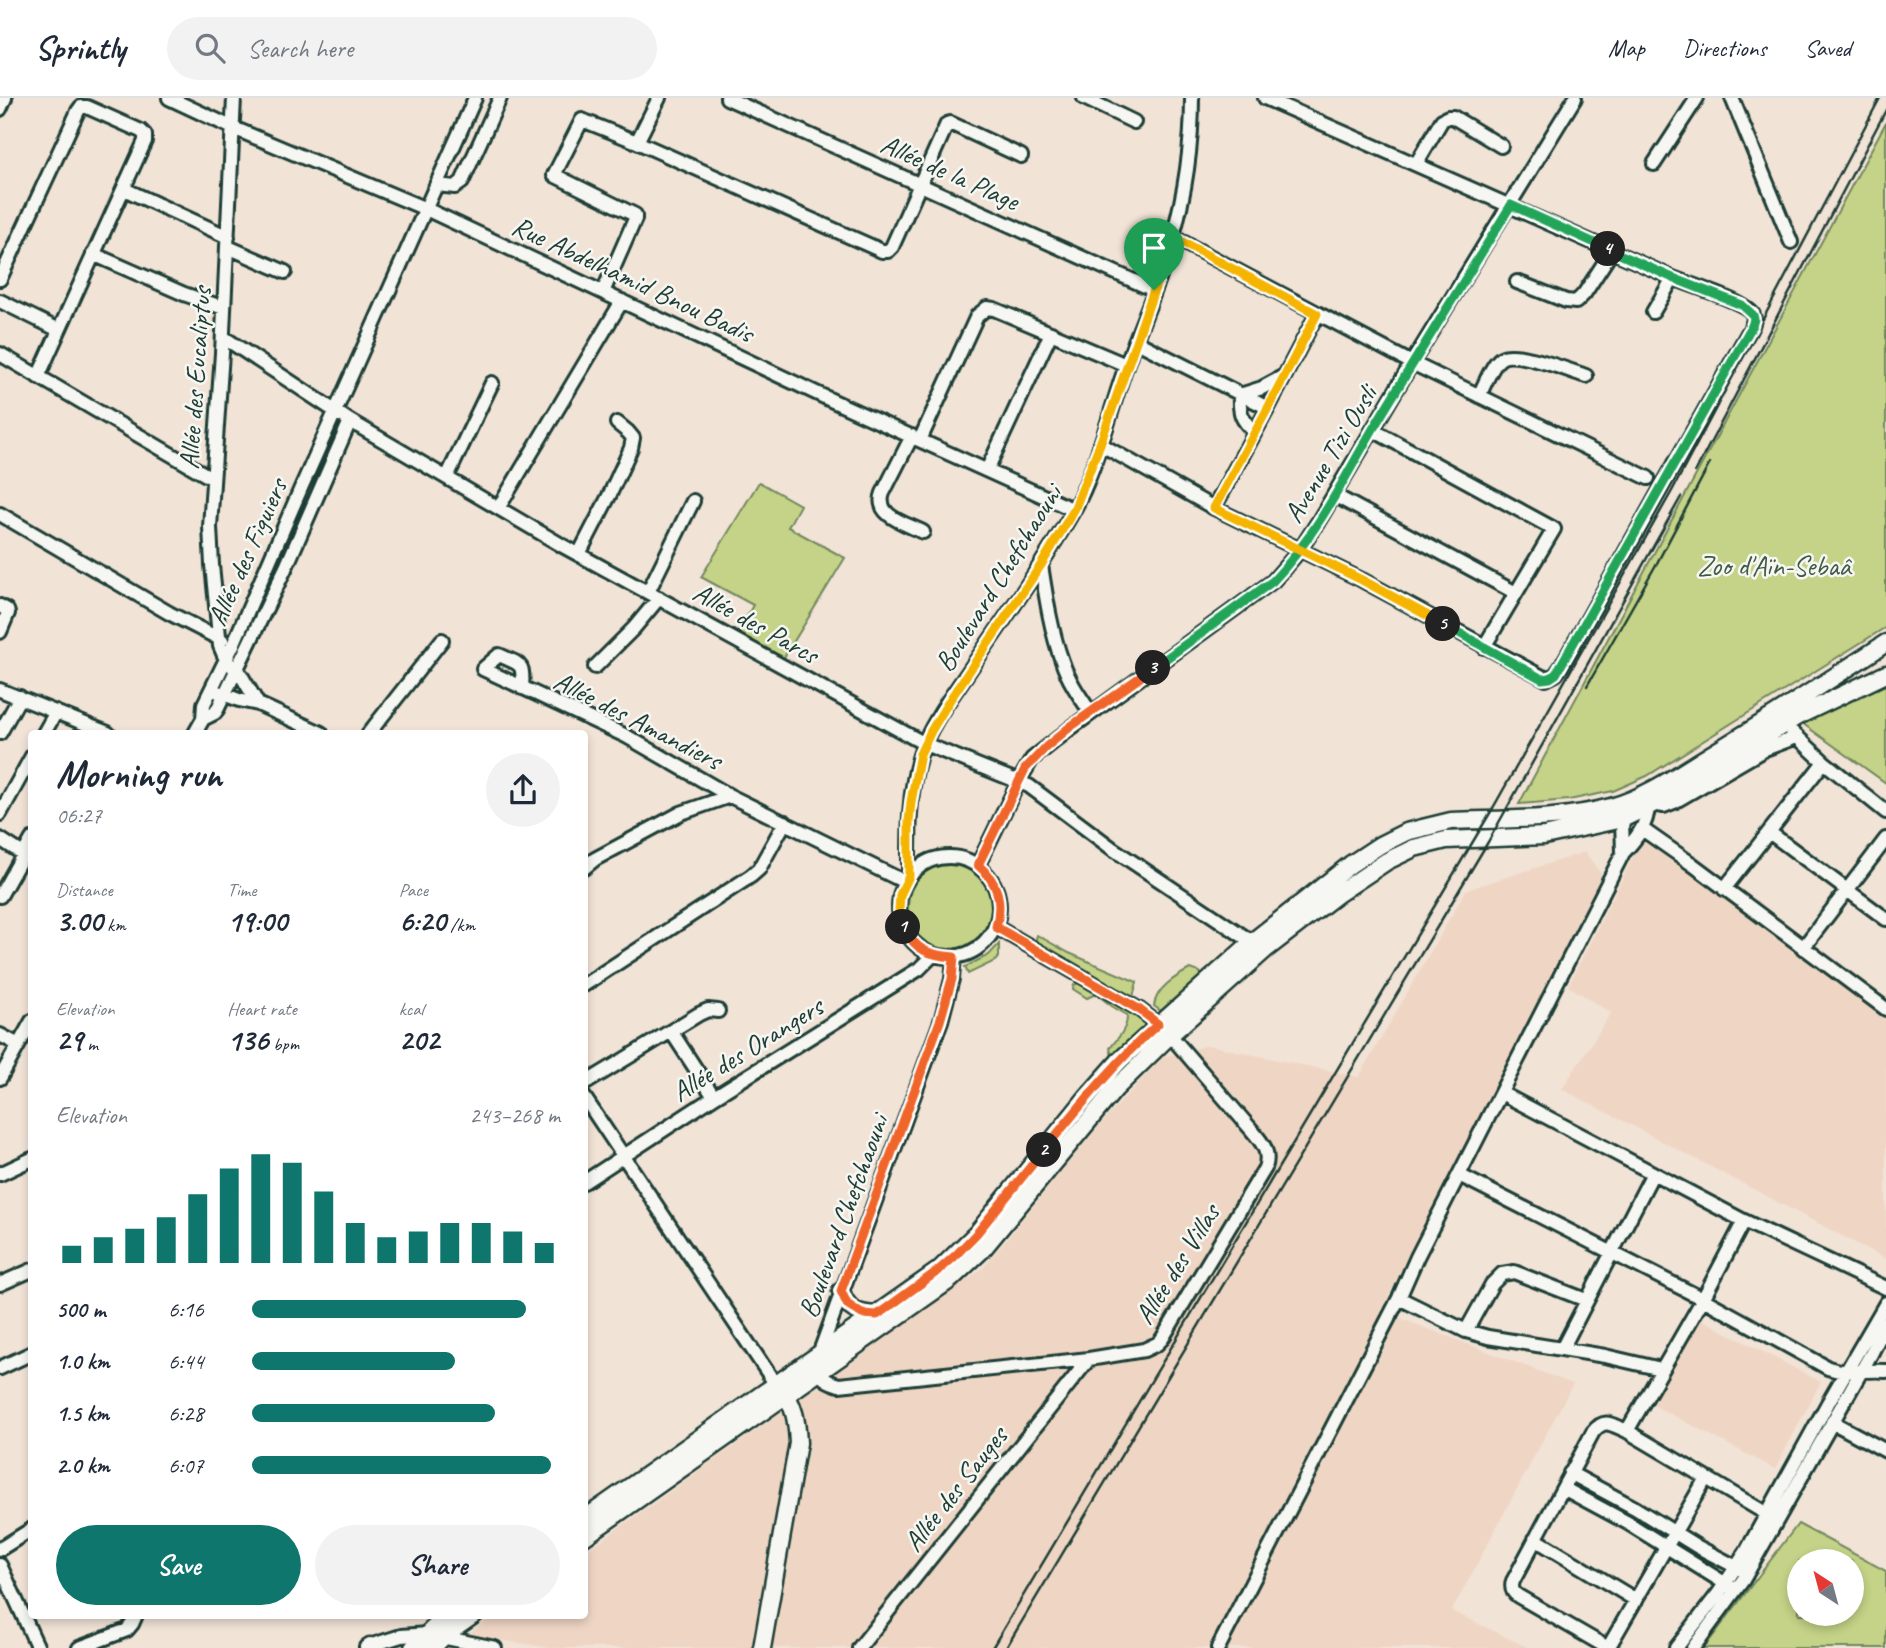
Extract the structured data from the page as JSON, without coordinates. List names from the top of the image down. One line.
{"streets":{"street":["Allée de la Plage","Rue Abdelhamid Bnou Badis","Allée des Eucaliptus","Avenue Tizi Ousli","Allée des Figuiers","Boulevard Chefchaouni","Allée des Parcs","Allée des Amandiers","Allée des Orangers","Allée des Villas","Allée des Sauges"]},"crossings":[["Allée de la Plage","Boulevard Chefchaouni"],["Rue Abdelhamid Bnou Badis","Allée des Eucaliptus"],["Rue Abdelhamid Bnou Badis","Allée des Figuiers"],["Rue Abdelhamid Bnou Badis","Boulevard Chefchaouni"],["Allée des Eucaliptus","Allée des Figuiers"],["Allée des Eucaliptus","Allée des Parcs"],["Avenue Tizi Ousli","Boulevard Chefchaouni"],["Avenue Tizi Ousli","Allée des Parcs"],["Avenue Tizi Ousli","Allée des Amandiers"],["Avenue Tizi Ousli","Allée des Orangers"],["Avenue Tizi Ousli","Allée des Villas"],["Allée des Figuiers","Allée des Parcs"],["Boulevard Chefchaouni","Allée des Parcs"],["Boulevard Chefchaouni","Allée des Amandiers"],["Boulevard Chefchaouni","Allée des Orangers"],["Boulevard Chefchaouni","Allée des Villas"],["Allée des Amandiers","Allée des Orangers"],["Allée des Amandiers","Allée des Villas"],["Allée des Orangers","Allée des Villas"],["Allée des Villas","Allée des Sauges"]],"parks":["Zoo d'Aïn-Sebaâ"],"north":"top left","page":{"header":"Sprintly","search":"Search here","nav":["Map","Directions","Saved"],"pins":["4","5","3","1","2"],"heading":["Morning run","06:27"],"stats":[["Distance","3.00 km"],["Time","19:00"],["Pace","6:20 /km"],["Elevation","29 m"],["Heart rate","136 bpm"],["kcal","202"]],"chart":["Elevation","243–268 m"],"list":[{"name":"500 m","note":"6:16"},{"name":"1.0 km","note":"6:44"},{"name":"1.5 km","note":"6:28"},{"name":"2.0 km","note":"6:07"}],"buttons":["Save","Share"]}}
